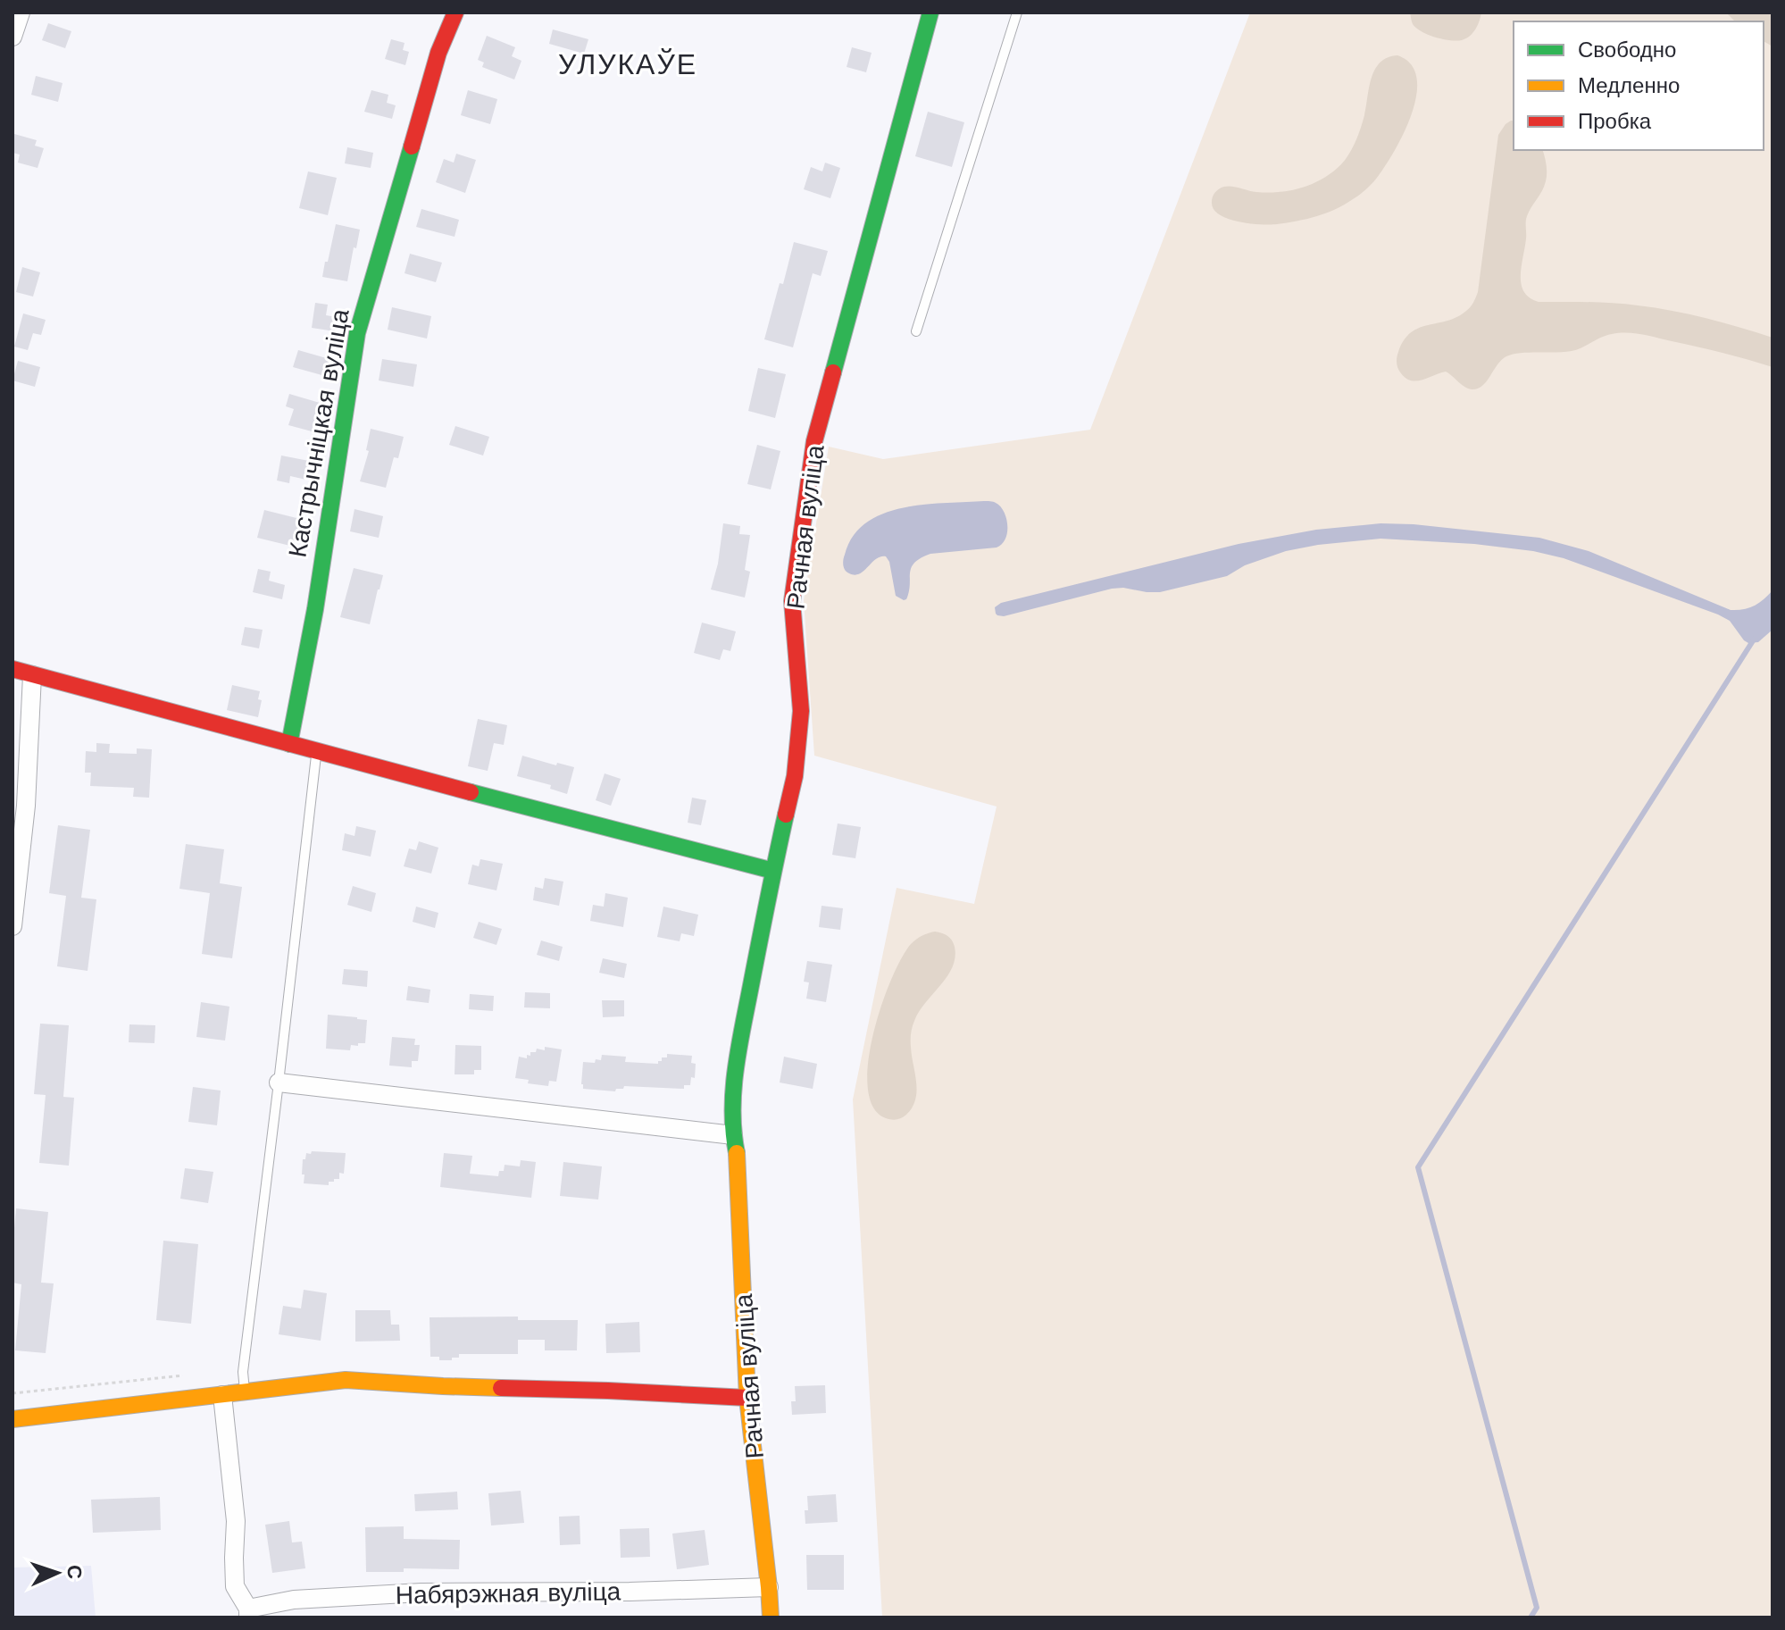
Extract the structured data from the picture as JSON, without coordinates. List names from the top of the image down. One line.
{"streets":{"street":["Кастрычніцкая вуліца","Рачная вуліца","Набярэжная вуліца"]},"crossings":[["Рачная вуліца","Набярэжная вуліца"]],"districts":["УЛУКАЎЕ"],"legend":["Свободно","Медленно","Пробка"],"north":"right"}
